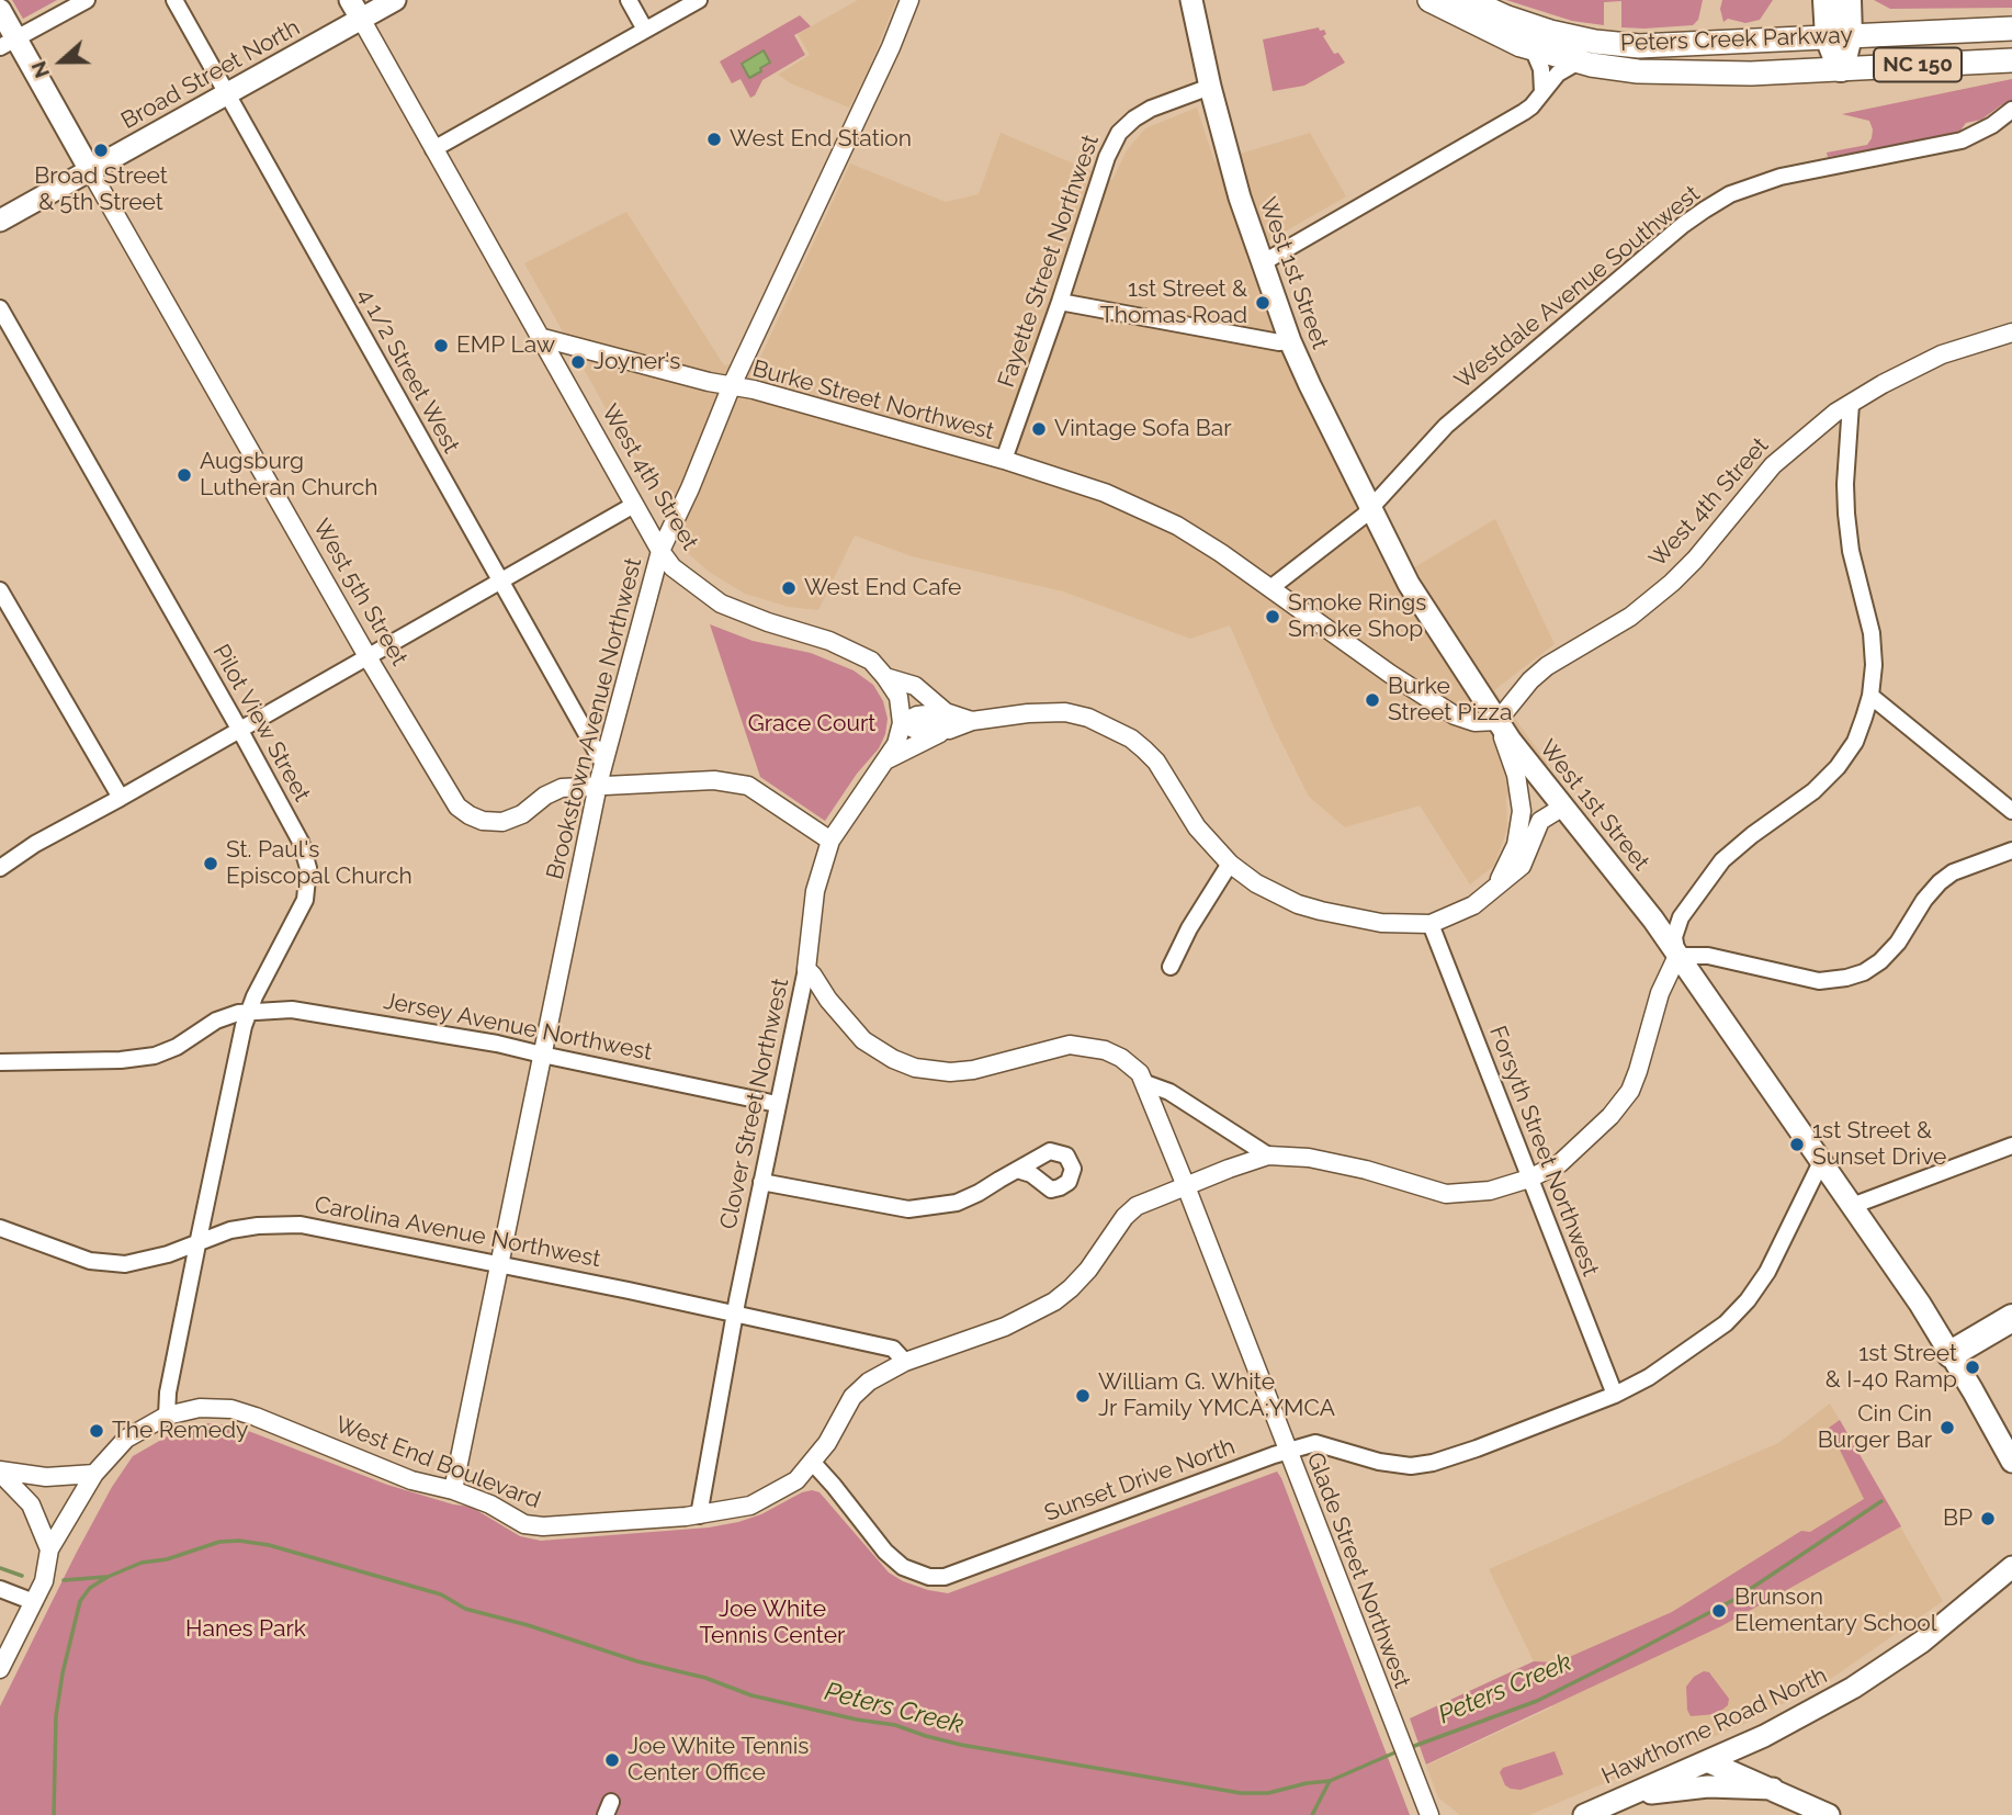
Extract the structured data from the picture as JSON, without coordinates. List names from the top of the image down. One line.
{"streets":{"main road":["Peters Creek Parkway","NC 150","Broad Street North","West 1st Street","West 4th Street","West 5th Street","Hawthorne Road North"],"street":["Fayette Street Northwest","Westdale Avenue Southwest","4 1/2 Street West","Burke Street Northwest","Brookstown Avenue Northwest","Pilot View Street","Jersey Avenue Northwest","Clover Street Northwest","Forsyth Street Northwest","Carolina Avenue Northwest","West End Boulevard","Sunset Drive North","Glade Street Northwest"]},"crossings":[["Broad Street North","4 1/2 Street West"],["Broad Street North","West 4th Street"],["Broad Street North","West 5th Street"],["Fayette Street Northwest","West 1st Street"],["Fayette Street Northwest","Burke Street Northwest"],["West 1st Street","Westdale Avenue Southwest"],["West 1st Street","Burke Street Northwest"],["West 1st Street","West 4th Street"],["West 1st Street","West End Boulevard"],["West 1st Street","Sunset Drive North"],["Westdale Avenue Southwest","Burke Street Northwest"],["4 1/2 Street West","Brookstown Avenue Northwest"],["Burke Street Northwest","West 4th Street"],["Burke Street Northwest","Brookstown Avenue Northwest"],["West 4th Street","Brookstown Avenue Northwest"],["West 4th Street","Clover Street Northwest"],["West 5th Street","Brookstown Avenue Northwest"],["West 5th Street","Clover Street Northwest"],["Brookstown Avenue Northwest","Jersey Avenue Northwest"],["Brookstown Avenue Northwest","Carolina Avenue Northwest"],["Brookstown Avenue Northwest","West End Boulevard"],["Pilot View Street","Jersey Avenue Northwest"],["Pilot View Street","Carolina Avenue Northwest"],["Pilot View Street","West End Boulevard"],["Jersey Avenue Northwest","Clover Street Northwest"],["Clover Street Northwest","Carolina Avenue Northwest"],["Clover Street Northwest","West End Boulevard"],["Clover Street Northwest","Glade Street Northwest"],["Forsyth Street Northwest","West End Boulevard"],["Forsyth Street Northwest","Sunset Drive North"],["Carolina Avenue Northwest","West End Boulevard"],["West End Boulevard","Sunset Drive North"],["West End Boulevard","Glade Street Northwest"],["Sunset Drive North","Glade Street Northwest"]],"water":["Peters Creek"],"parks":["Grace Court","Joe White Tennis Center","Hanes Park"],"places":["West End Station","Broad Street & 5th Street","1st Street & Thomas Road","EMP Law","Joyner's","Vintage Sofa Bar","Augsburg Lutheran Church","West End Cafe","Smoke Rings Smoke Shop","Burke Street Pizza","St. Paul's Episcopal Church","1st Street & Sunset Drive","1st Street & I-40 Ramp","William G. White Jr Family YMCA;YMCA","Cin Cin Burger Bar","The Remedy","BP","Brunson Elementary School","Joe White Tennis Center Office"],"north":"left"}
